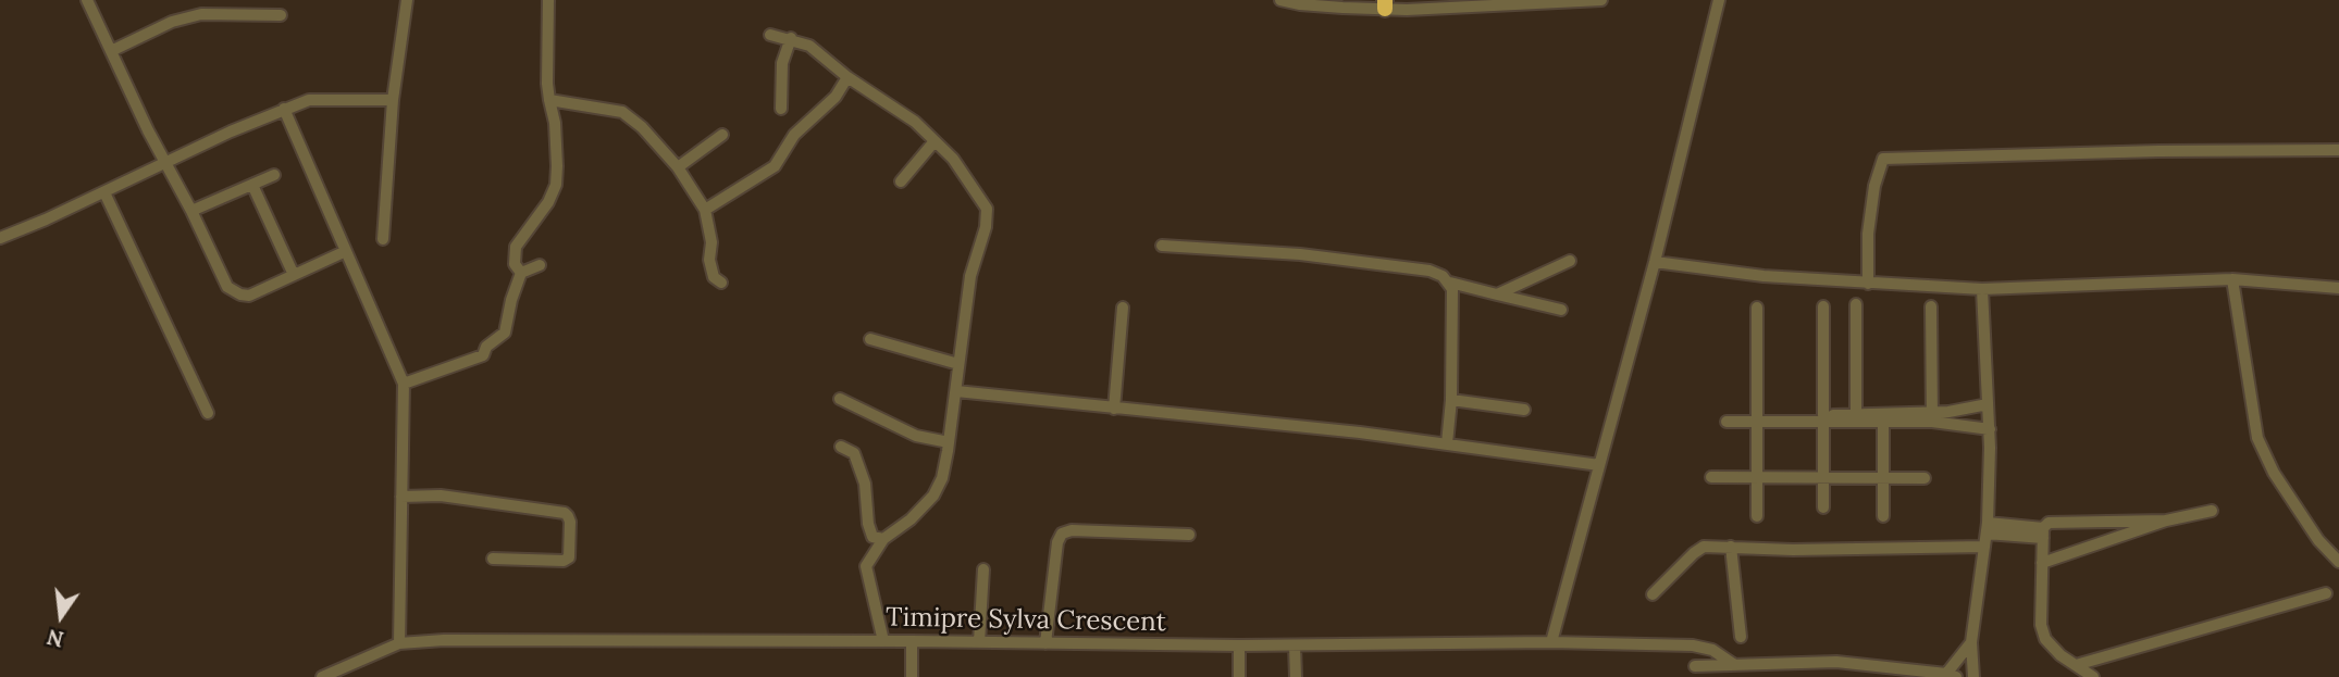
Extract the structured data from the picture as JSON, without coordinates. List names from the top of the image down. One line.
{"streets":{"street":["Timipre Sylva Crescent"]},"north":"bottom"}
